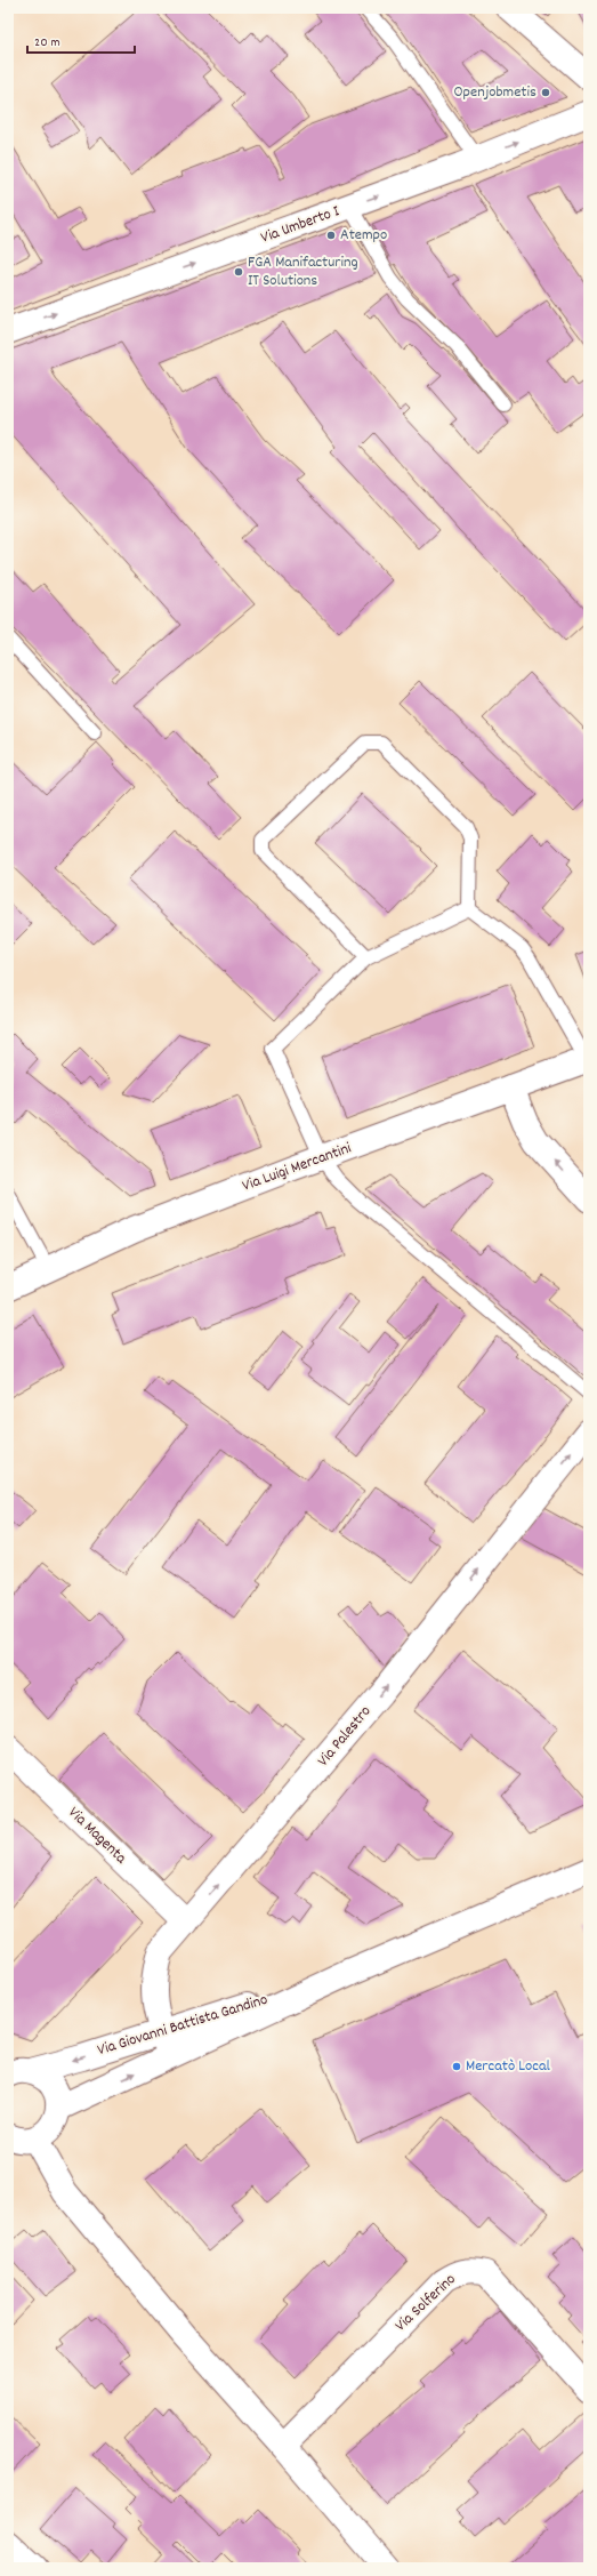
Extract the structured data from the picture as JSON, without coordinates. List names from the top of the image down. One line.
{"streets":{"street":["Via Umberto I","Via Luigi Mercantini","Via Palestro","Via Magenta","Via Giovanni Battista Gandino","Via Solferino"]},"crossings":[["Via Palestro","Via Magenta"],["Via Palestro","Via Giovanni Battista Gandino"]],"one_way":["Via Umberto I","Via Palestro"],"places":["Openjobmetis","Atempo","FGA Manifacturing IT Solutions","Mercatò Local"],"scale_bar":"20 m"}
